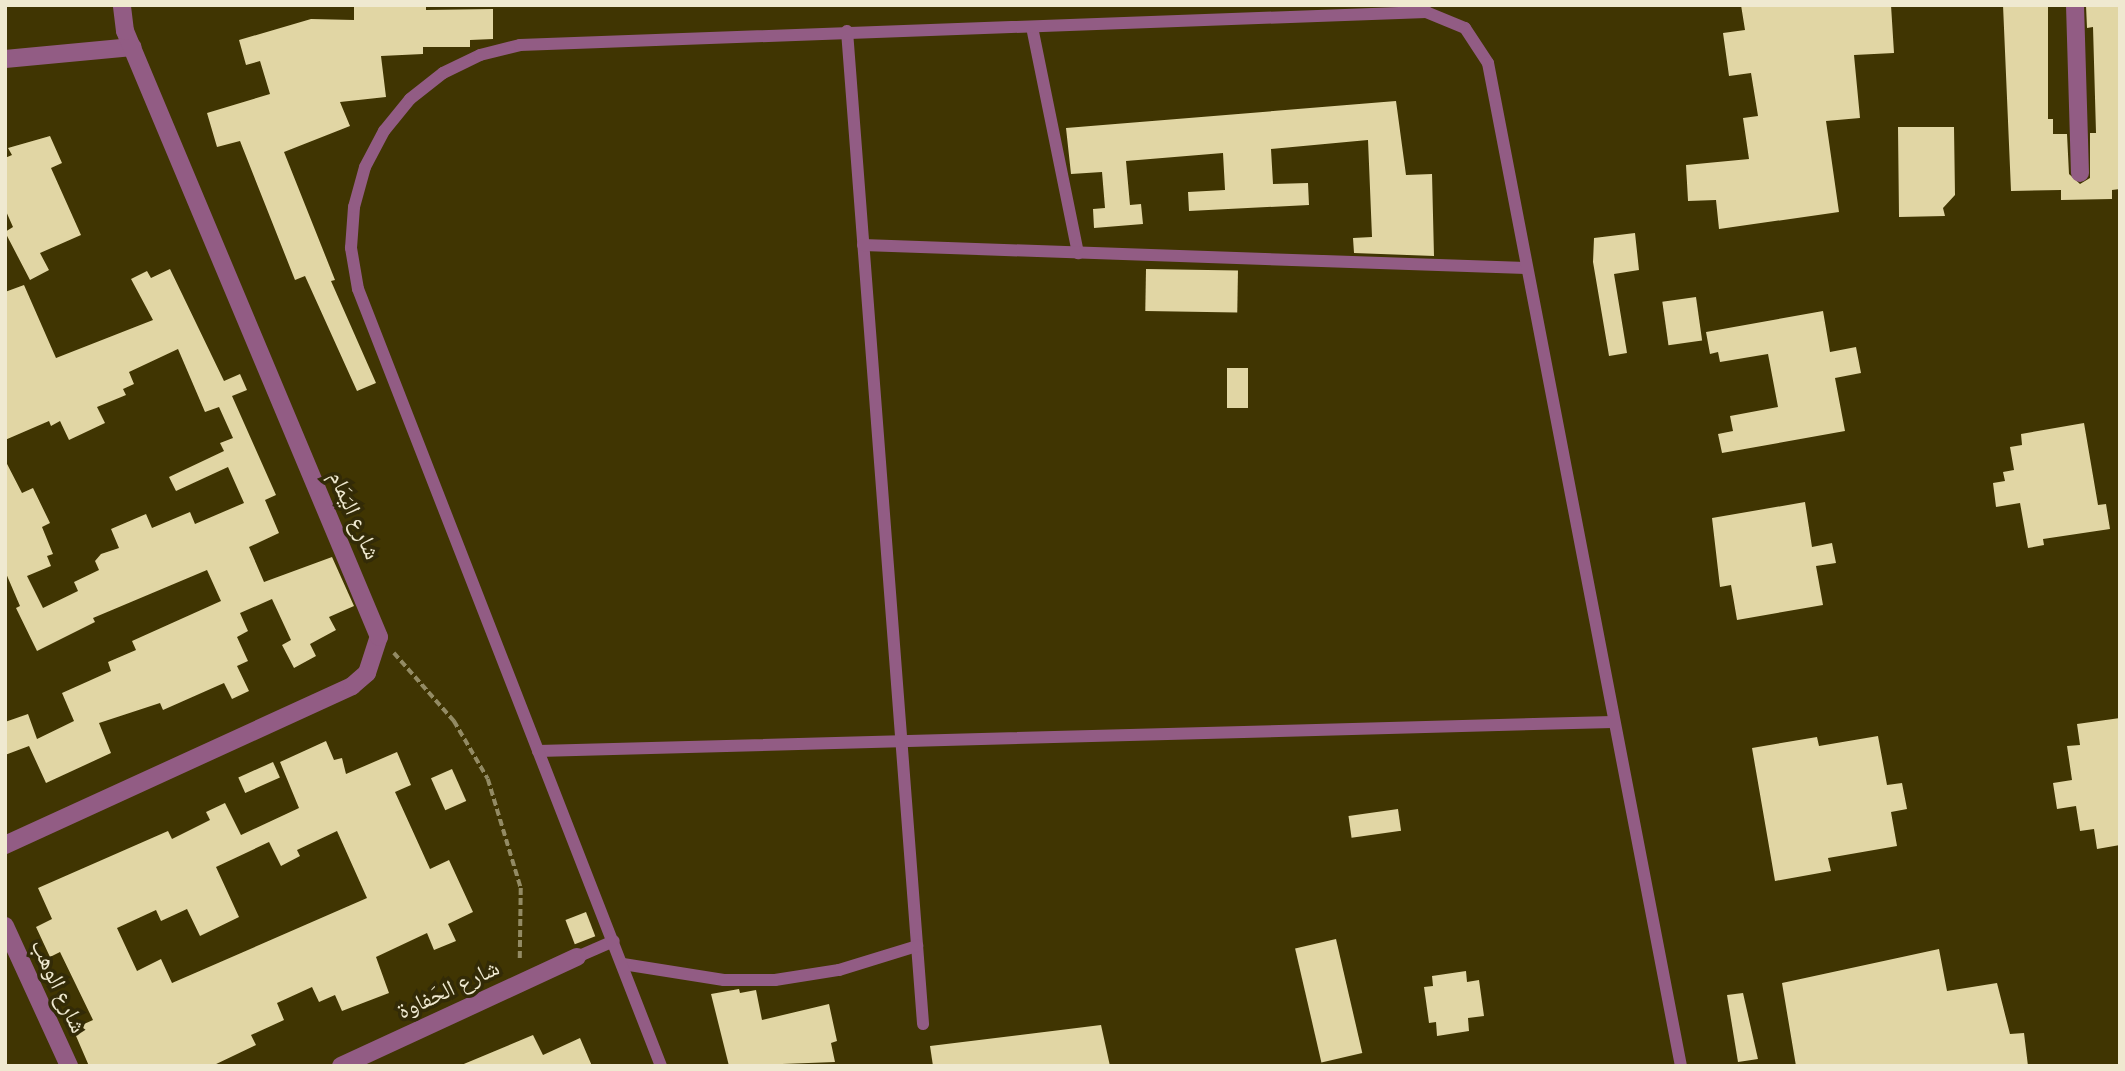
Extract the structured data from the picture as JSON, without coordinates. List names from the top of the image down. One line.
{"streets":{"street":["شارع اليَمَام","شارع الوهب","شارع الحَفاوة"]}}
